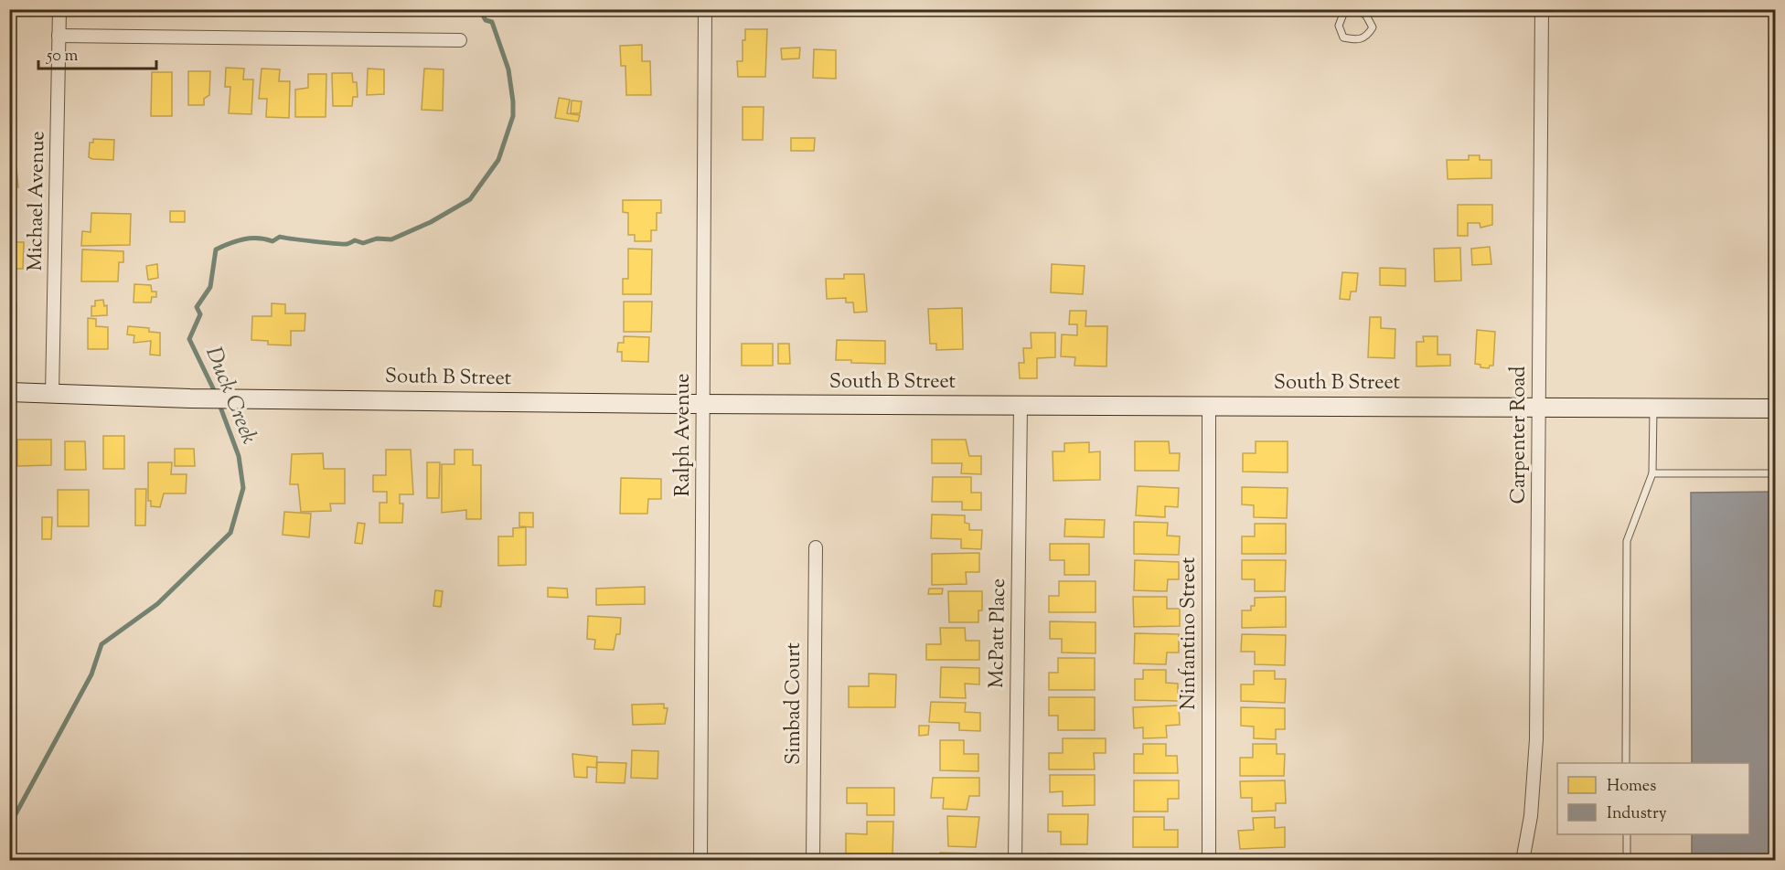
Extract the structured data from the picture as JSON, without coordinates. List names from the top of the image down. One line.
{"streets":{"street":["Michael Avenue","South B Street","Ralph Avenue","Carpenter Road","McPatt Place","Ninfantino Street","Simbad Court"]},"crossings":[["Michael Avenue","South B Street"],["South B Street","Ralph Avenue"],["South B Street","Carpenter Road"],["South B Street","McPatt Place"],["South B Street","Ninfantino Street"]],"water":["Duck Creek"],"legend":["Homes","Industry"],"scale_bar":"50 m"}
